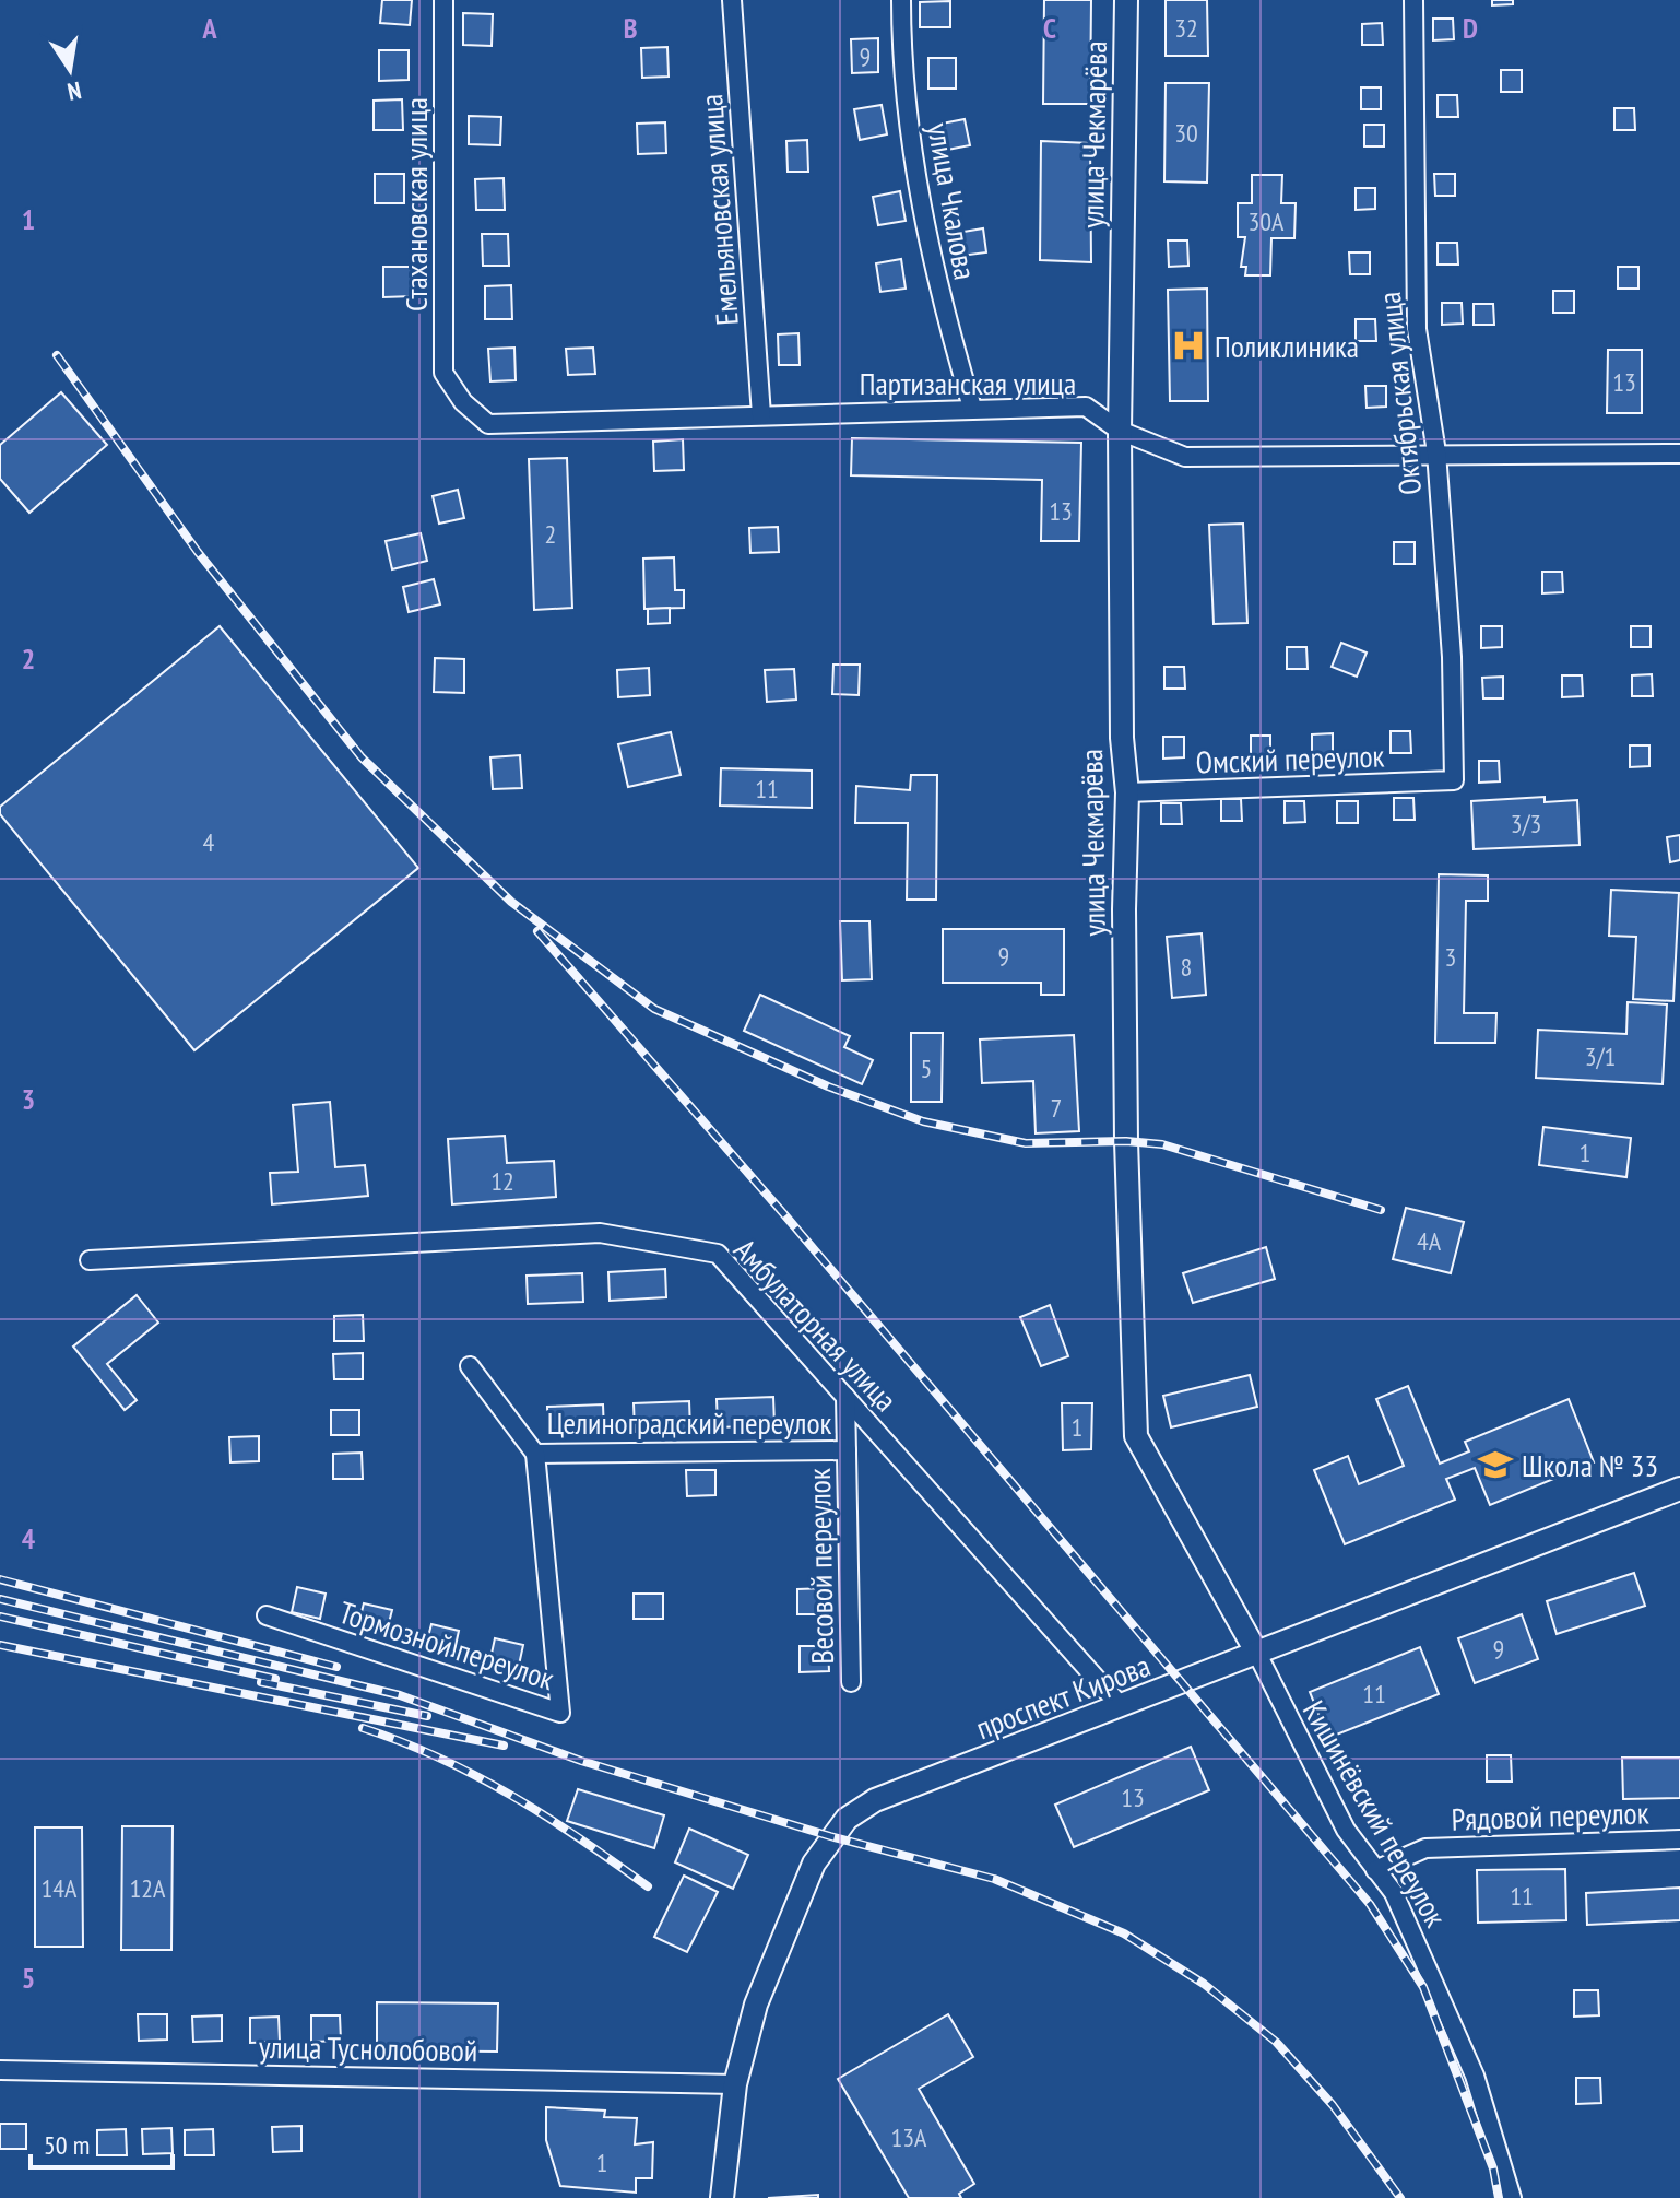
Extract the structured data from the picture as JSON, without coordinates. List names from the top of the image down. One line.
{"streets":{"street":["улица Чекмарёва","улица Чкалова","Стахановская улица","Емельяновская улица","Партизанская улица","Октябрьская улица","Омский переулок","Амбулаторная улица","Целиноградский переулок","Весовой переулок","Тормозной переулок","проспект Кирова","Кишинёвский переулок","Рядовой переулок","улица Туснолобовой"]},"crossings":[["улица Чекмарёва","Партизанская улица"],["улица Чекмарёва","Омский переулок"],["улица Чекмарёва","проспект Кирова"],["улица Чекмарёва","Кишинёвский переулок"],["улица Чкалова","Партизанская улица"],["Стахановская улица","Партизанская улица"],["Емельяновская улица","Партизанская улица"],["Партизанская улица","Октябрьская улица"],["Октябрьская улица","Омский переулок"],["Амбулаторная улица","Весовой переулок"],["Амбулаторная улица","проспект Кирова"],["Целиноградский переулок","Весовой переулок"],["Целиноградский переулок","Тормозной переулок"],["проспект Кирова","Кишинёвский переулок"],["проспект Кирова","улица Туснолобовой"],["Кишинёвский переулок","Рядовой переулок"]],"places":{"hospital":["Поликлиника"],"school or university":["Школа № 33"]},"house_numbers":["32","9","30","30А","13","13","2","11","3/3","4","9","3","8","3/1","5","7","1","12","4А","1","9","11","13","14А","12А","11","13А","1"],"scale_bar":"50 m","north":"bottom","grid":{"columns":["A","B","C","D"],"rows":["1","2","3","4","5"]}}
